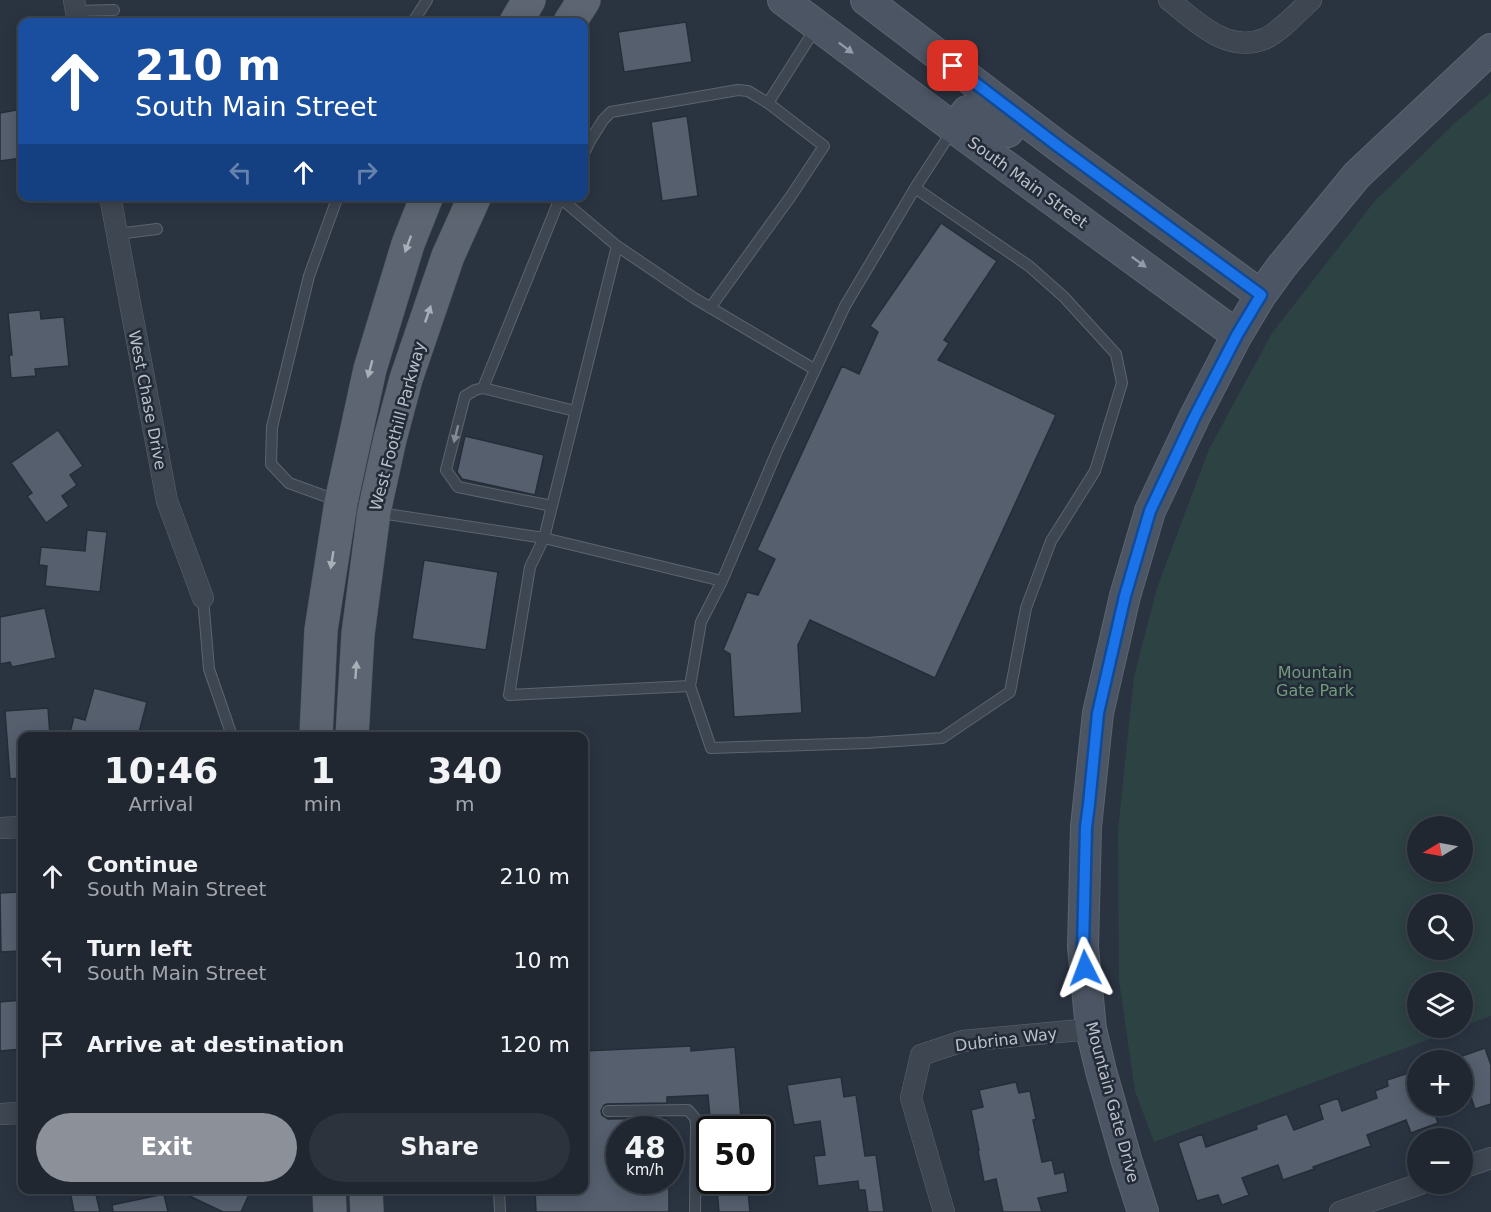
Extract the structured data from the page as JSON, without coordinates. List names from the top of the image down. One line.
{"streets":{"main road":["South Main Street","West Foothill Parkway","Mountain Gate Drive"],"street":["West Chase Drive","Dubrina Way"]},"crossings":[["South Main Street","Mountain Gate Drive"],["Dubrina Way","Mountain Gate Drive"]],"parks":["Mountain Gate Park"],"north":"left","page":{"turn":["210 m","South Main Street"],"eta":["10:46","Arrival","1","min","340","m"],"map_buttons":["+","−"],"list":[{"name":"Continue","note":"South Main Street","value":"210 m"},{"name":"Turn left","note":"South Main Street","value":"10 m"},{"name":"Arrive at destination","value":"120 m"}],"buttons":["Exit","Share"],"speed":"48 km/h","limit":"50"}}
